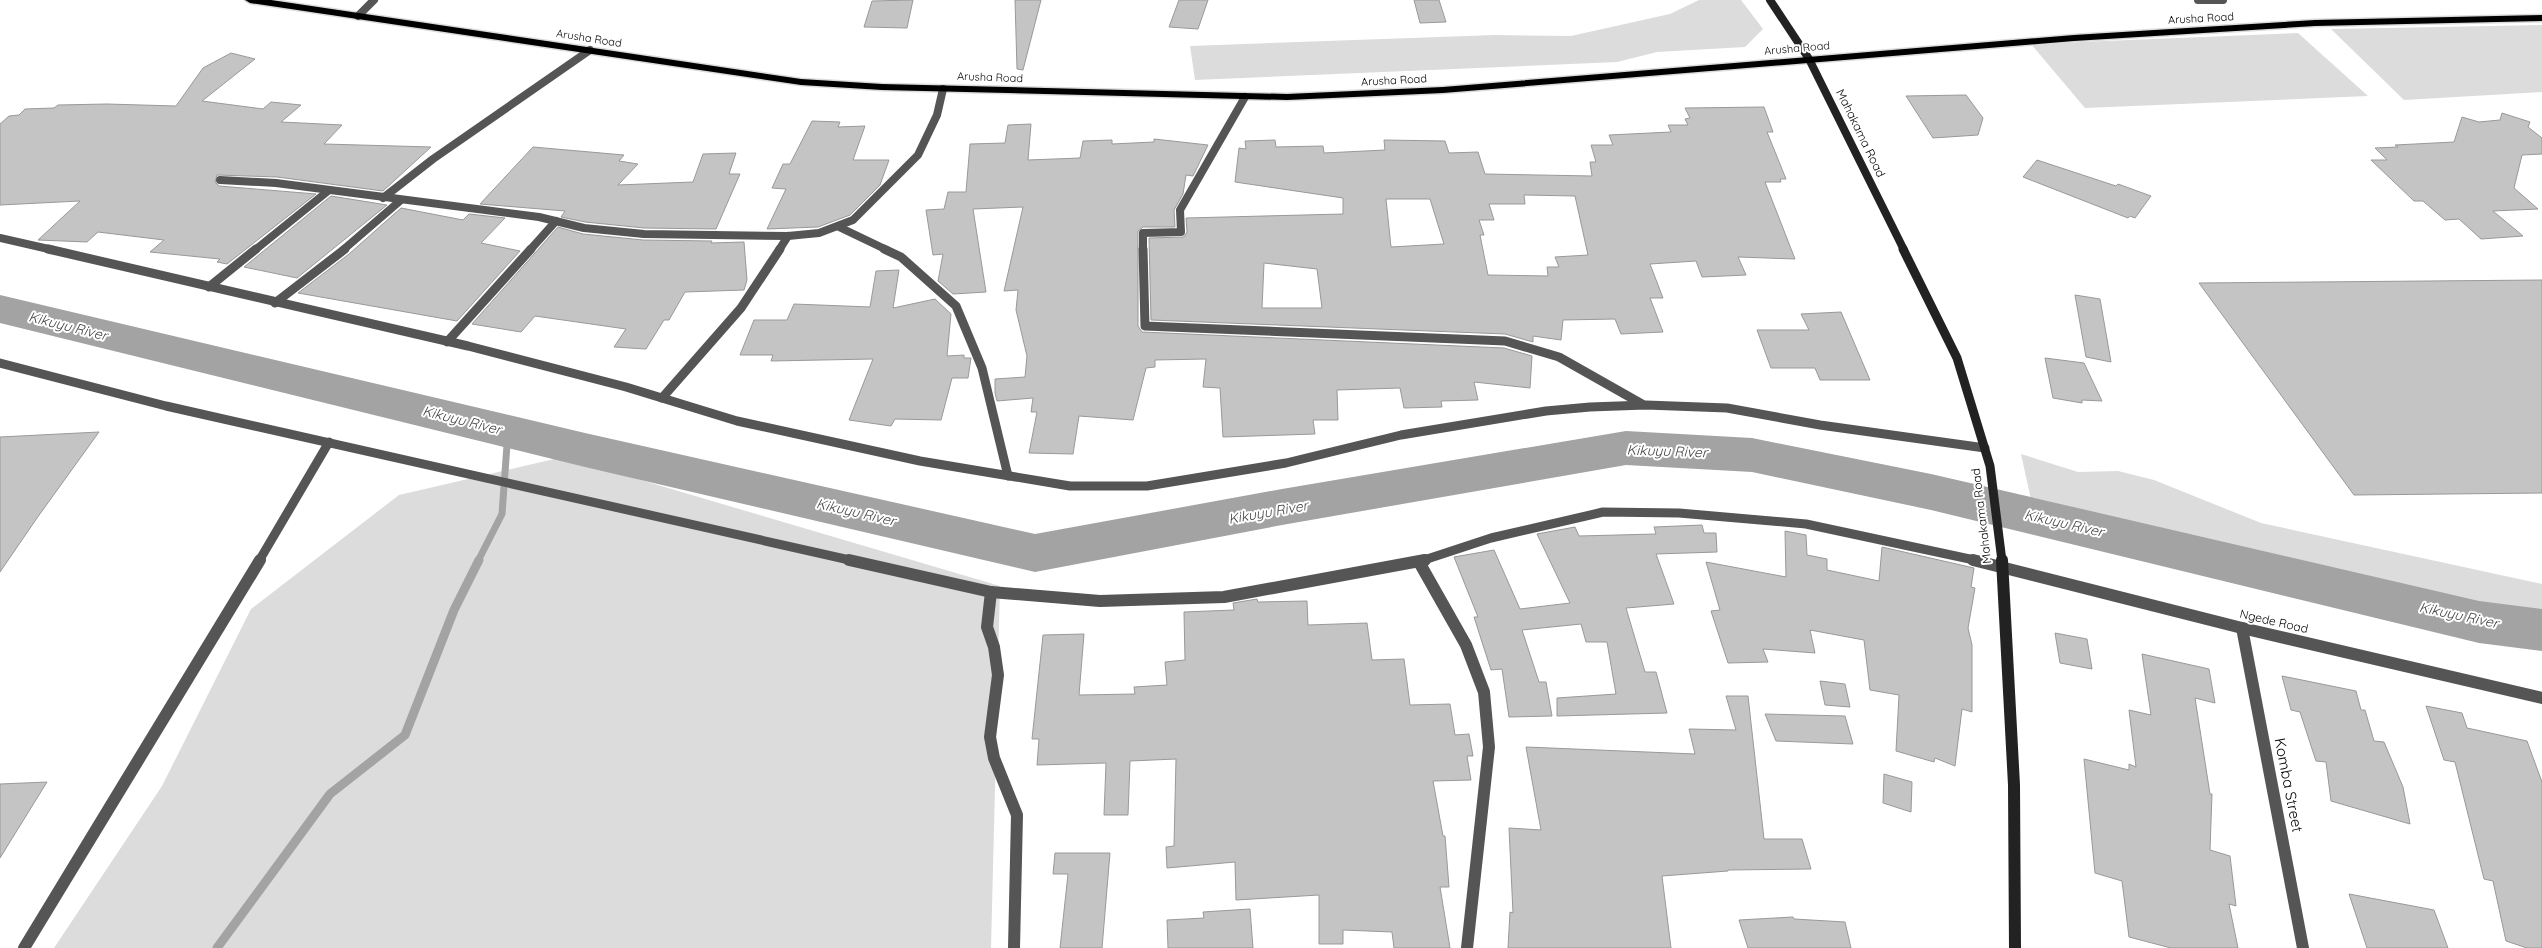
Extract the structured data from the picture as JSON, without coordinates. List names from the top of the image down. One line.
{"streets":{"highway":["Arusha Road"],"street":["Mahakama Road","Ngede Road","Komba Street"]},"crossings":[["Arusha Road","Mahakama Road"],["Mahakama Road","Ngede Road"],["Ngede Road","Komba Street"]],"water":["Kikuyu River"]}
